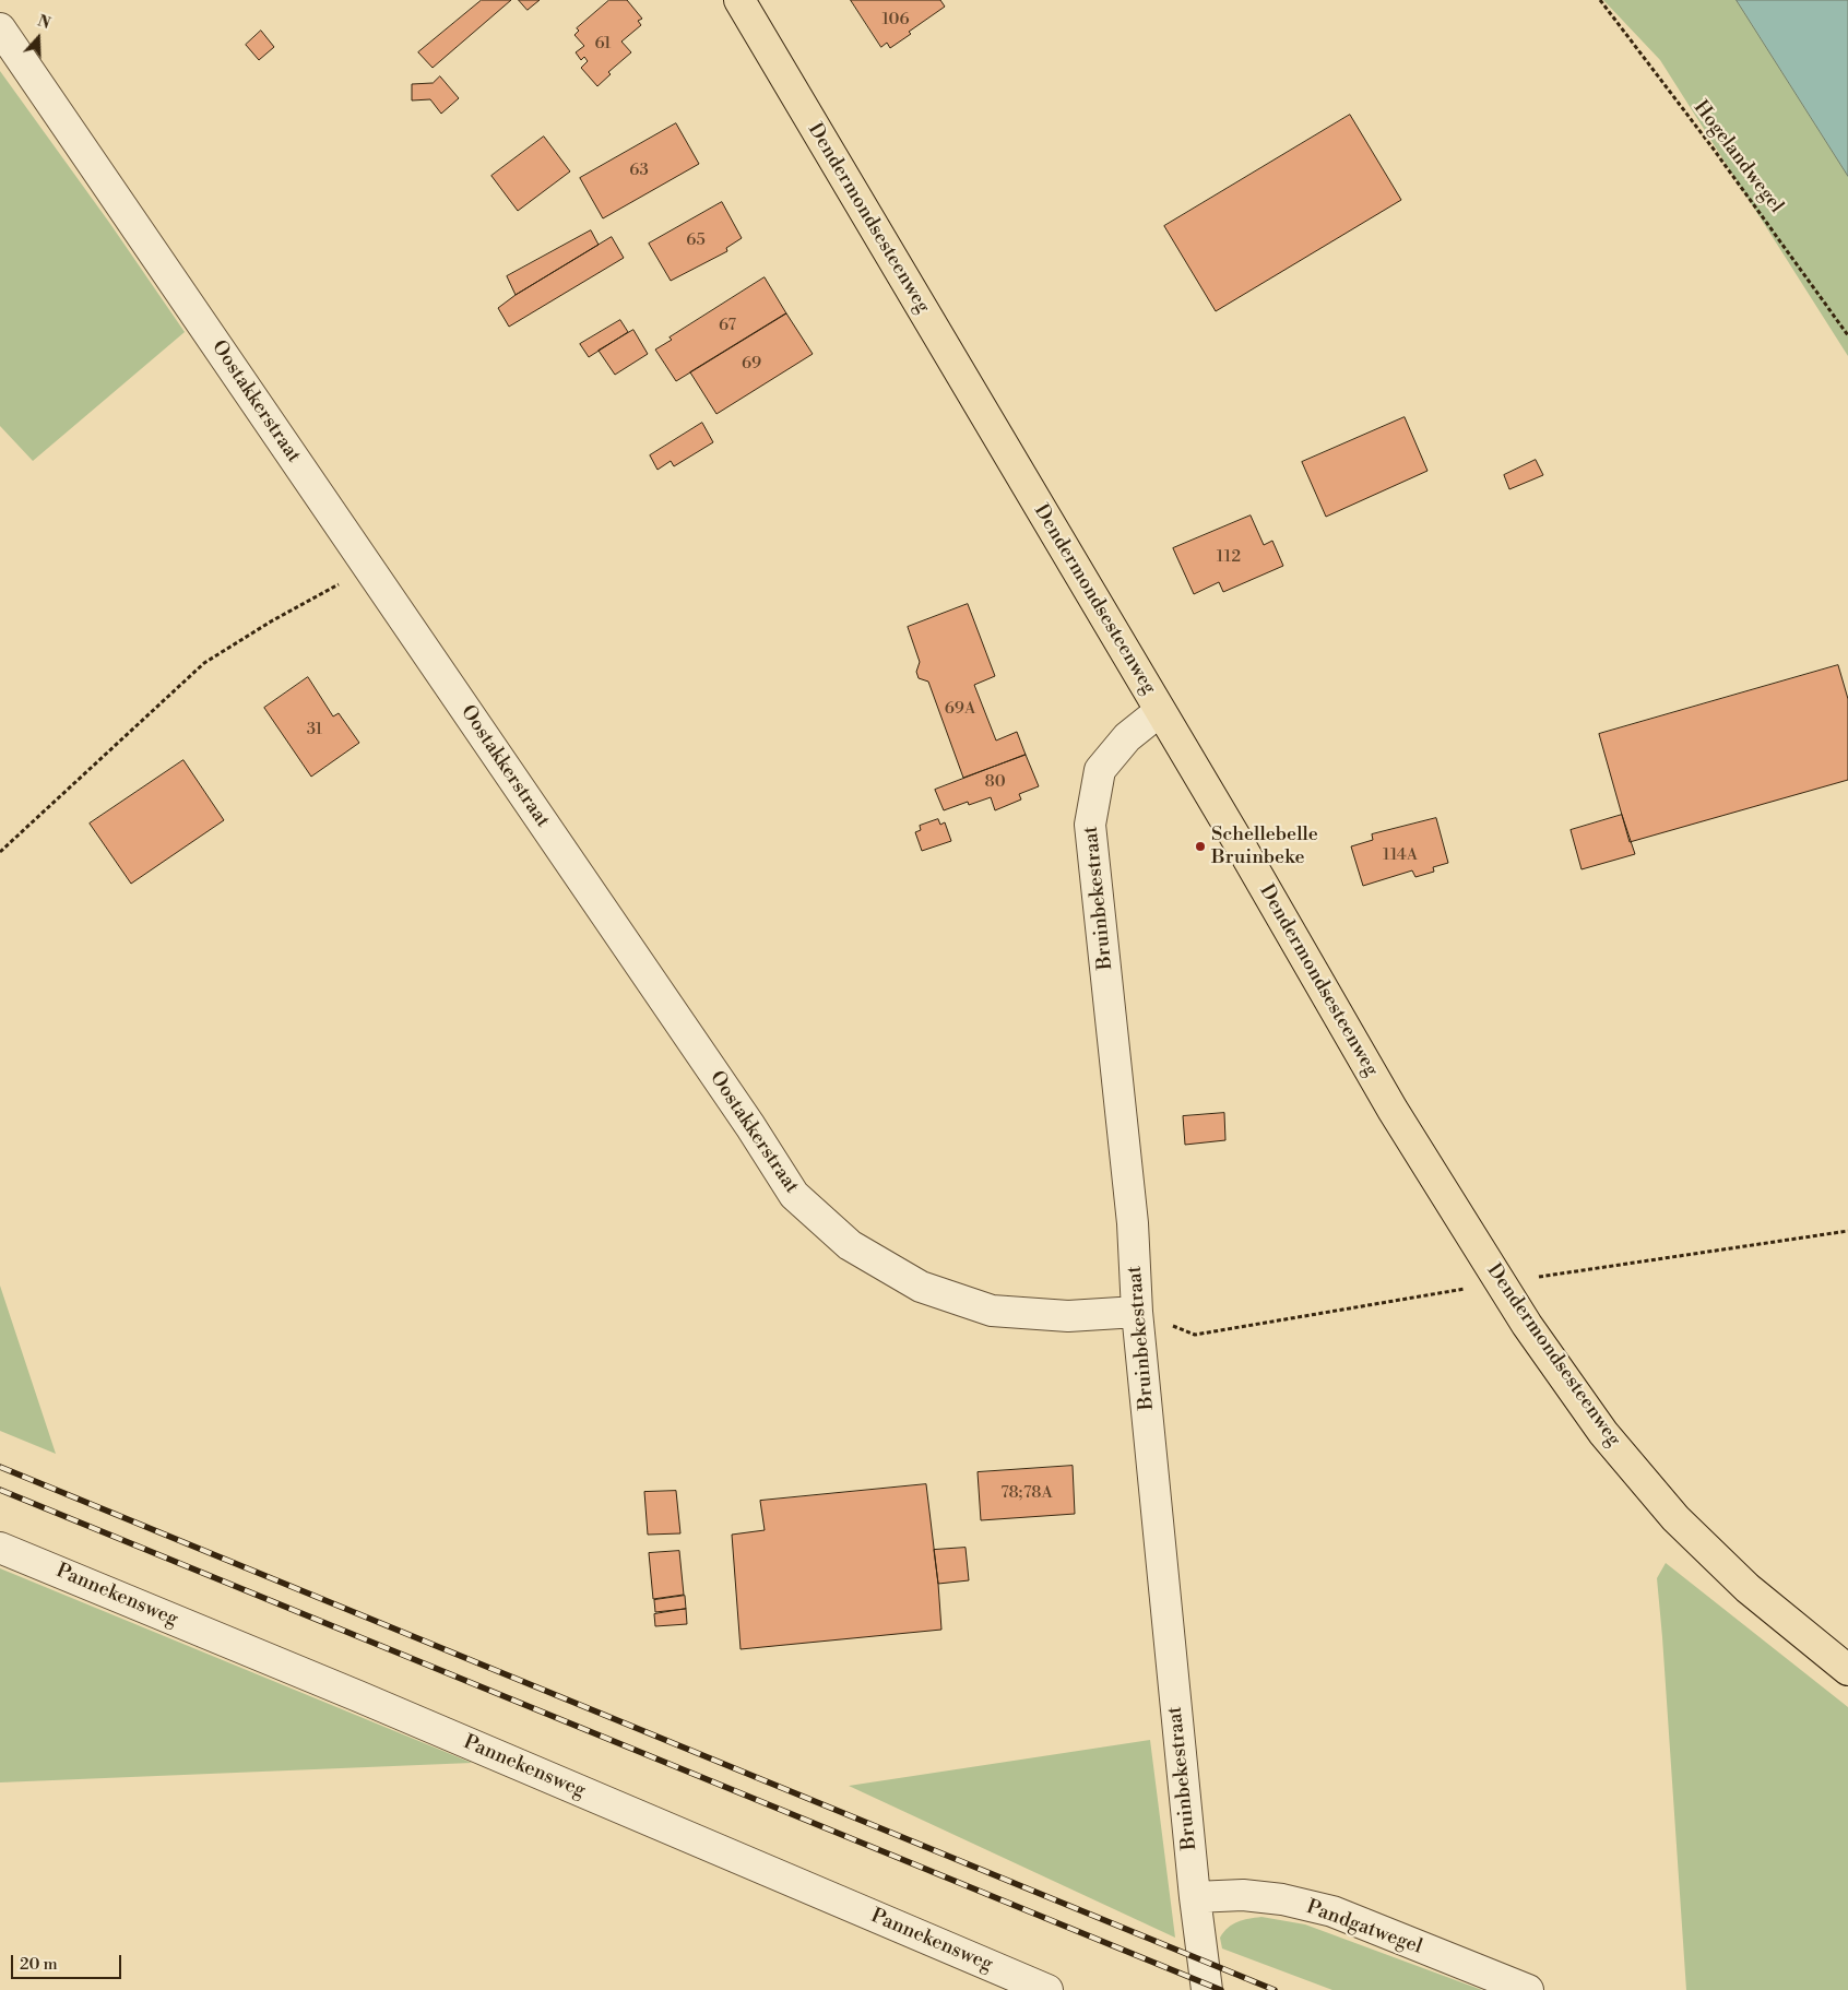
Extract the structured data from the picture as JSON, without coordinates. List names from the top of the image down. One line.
{"streets":{"main road":["Dendermondsesteenweg"],"street":["Oostakkerstraat","Bruinbekestraat","Pannekensweg","Pandgatwegel"],"path":["Hogelandwegel"]},"crossings":[["Dendermondsesteenweg","Bruinbekestraat"],["Oostakkerstraat","Bruinbekestraat"],["Bruinbekestraat","Pandgatwegel"]],"places":["Schellebelle Bruinbeke"],"house_numbers":["106","61","63","65","67","69","112","69A","31","80","114A","78;78A"],"scale_bar":"20 m","north":"top"}
